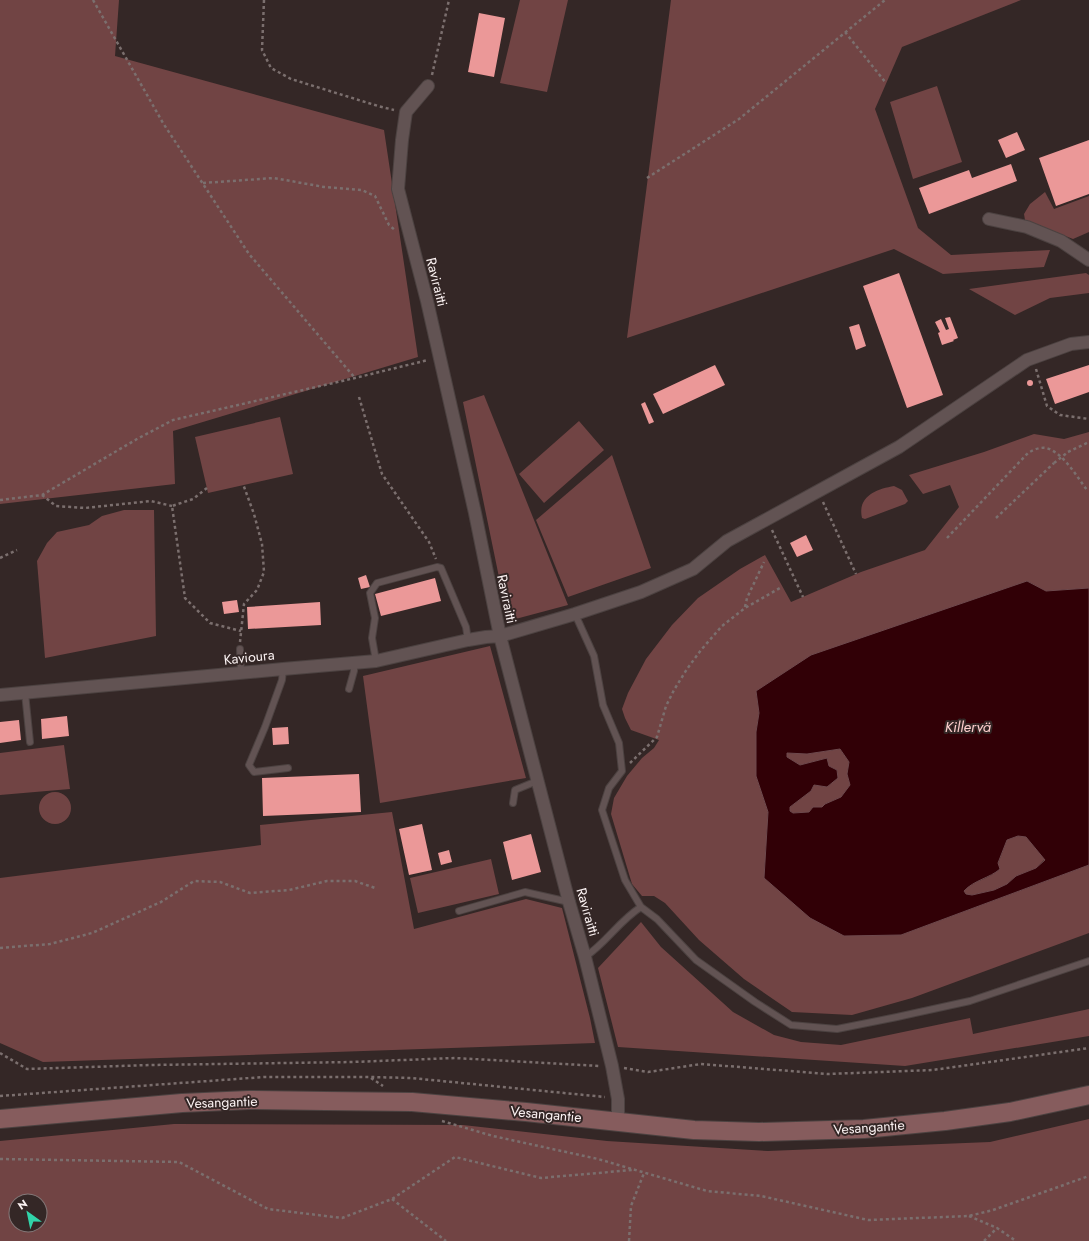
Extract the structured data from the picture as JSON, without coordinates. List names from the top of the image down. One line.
{"streets":{"street":["Raviraitti","Kavioura","Vesangantie"]},"crossings":[["Raviraitti","Kavioura"],["Raviraitti","Vesangantie"]],"water":["Killervä"],"north":"top left"}
